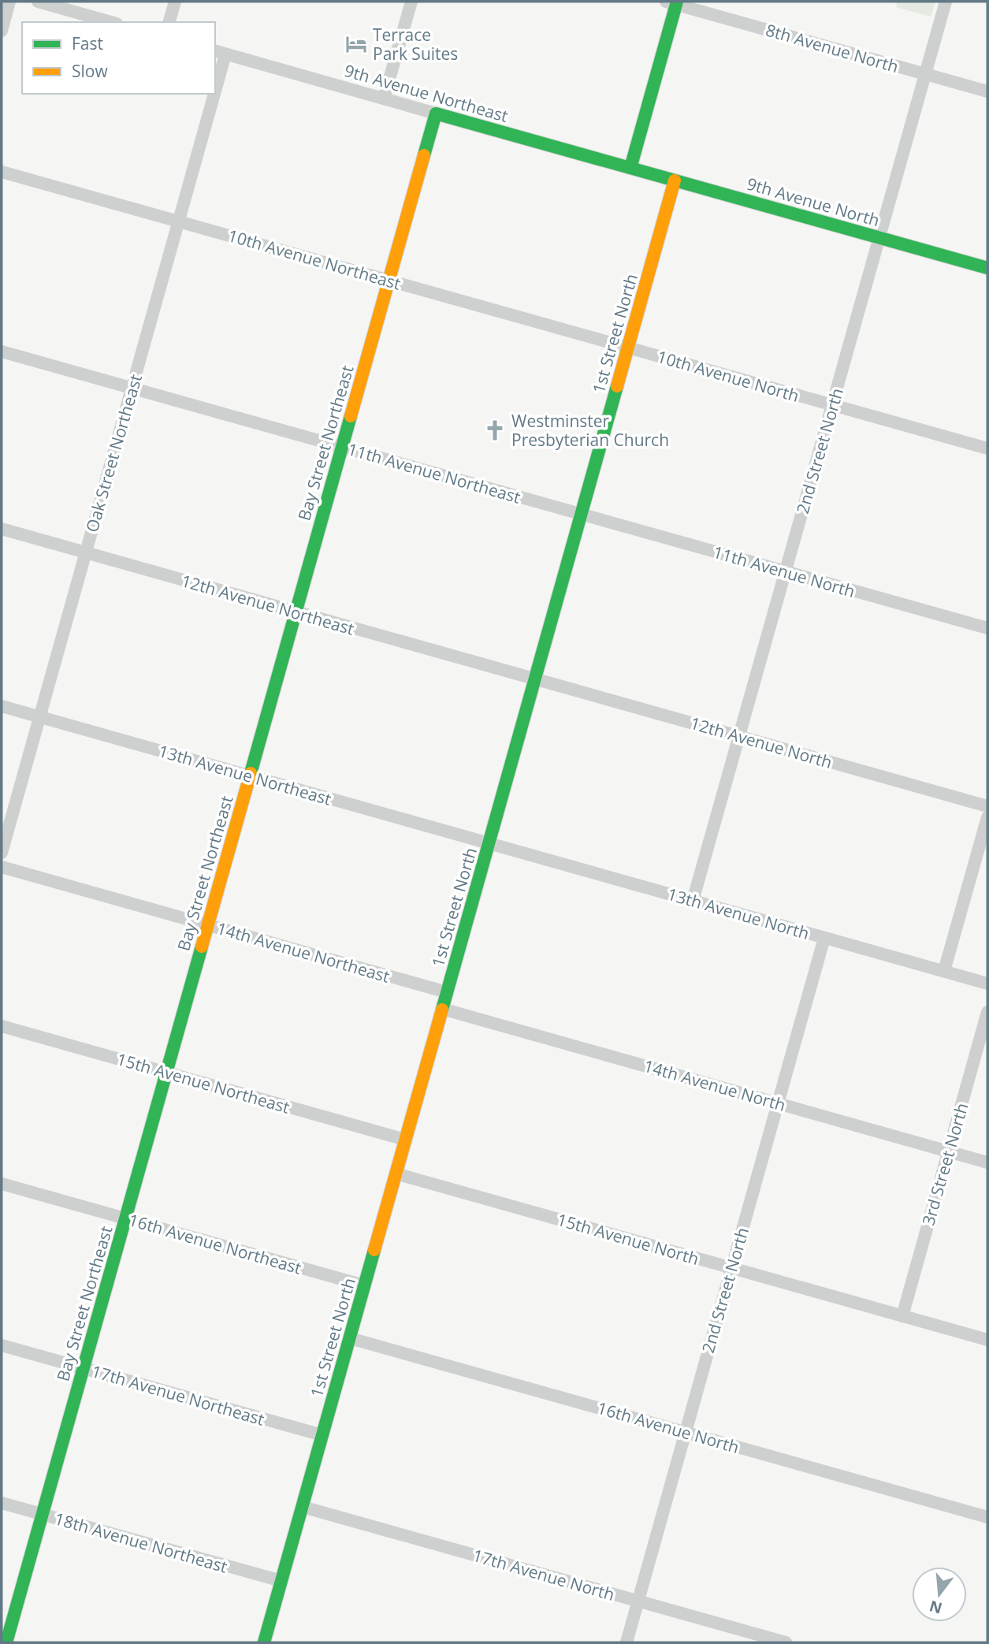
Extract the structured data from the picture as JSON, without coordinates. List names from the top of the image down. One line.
{"streets":{"street":["8th Avenue North","9th Avenue Northeast","9th Avenue North","10th Avenue Northeast","1st Street North","10th Avenue North","Bay Street Northeast","2nd Street North","Oak Street Northeast","11th Avenue Northeast","11th Avenue North","12th Avenue Northeast","12th Avenue North","13th Avenue Northeast","13th Avenue North","14th Avenue Northeast","15th Avenue Northeast","14th Avenue North","3rd Street North","15th Avenue North","16th Avenue Northeast","17th Avenue Northeast","16th Avenue North","18th Avenue Northeast","17th Avenue North"]},"crossings":[["8th Avenue North","2nd Street North"],["9th Avenue Northeast","9th Avenue North"],["9th Avenue Northeast","Bay Street Northeast"],["9th Avenue Northeast","Oak Street Northeast"],["9th Avenue North","1st Street North"],["9th Avenue North","2nd Street North"],["10th Avenue Northeast","1st Street North"],["10th Avenue Northeast","10th Avenue North"],["10th Avenue Northeast","Bay Street Northeast"],["10th Avenue Northeast","Oak Street Northeast"],["1st Street North","10th Avenue North"],["1st Street North","11th Avenue Northeast"],["1st Street North","11th Avenue North"],["1st Street North","12th Avenue Northeast"],["1st Street North","12th Avenue North"],["1st Street North","13th Avenue Northeast"],["1st Street North","13th Avenue North"],["1st Street North","14th Avenue Northeast"],["1st Street North","15th Avenue Northeast"],["1st Street North","14th Avenue North"],["1st Street North","15th Avenue North"],["1st Street North","16th Avenue Northeast"],["1st Street North","17th Avenue Northeast"],["1st Street North","16th Avenue North"],["1st Street North","18th Avenue Northeast"],["1st Street North","17th Avenue North"],["10th Avenue North","2nd Street North"],["Bay Street Northeast","11th Avenue Northeast"],["Bay Street Northeast","12th Avenue Northeast"],["Bay Street Northeast","13th Avenue Northeast"],["Bay Street Northeast","14th Avenue Northeast"],["Bay Street Northeast","15th Avenue Northeast"],["Bay Street Northeast","16th Avenue Northeast"],["Bay Street Northeast","17th Avenue Northeast"],["Bay Street Northeast","18th Avenue Northeast"],["2nd Street North","11th Avenue North"],["2nd Street North","12th Avenue North"],["2nd Street North","13th Avenue North"],["2nd Street North","14th Avenue North"],["2nd Street North","15th Avenue North"],["2nd Street North","16th Avenue North"],["2nd Street North","17th Avenue North"],["Oak Street Northeast","11th Avenue Northeast"],["Oak Street Northeast","12th Avenue Northeast"],["Oak Street Northeast","13th Avenue Northeast"],["11th Avenue Northeast","11th Avenue North"],["12th Avenue Northeast","12th Avenue North"],["13th Avenue Northeast","13th Avenue North"],["14th Avenue North","3rd Street North"],["3rd Street North","15th Avenue North"]],"places":{"hotel":["Terrace Park Suites"],"church":["Westminster Presbyterian Church"]},"legend":["Fast","Slow"],"north":"bottom"}
